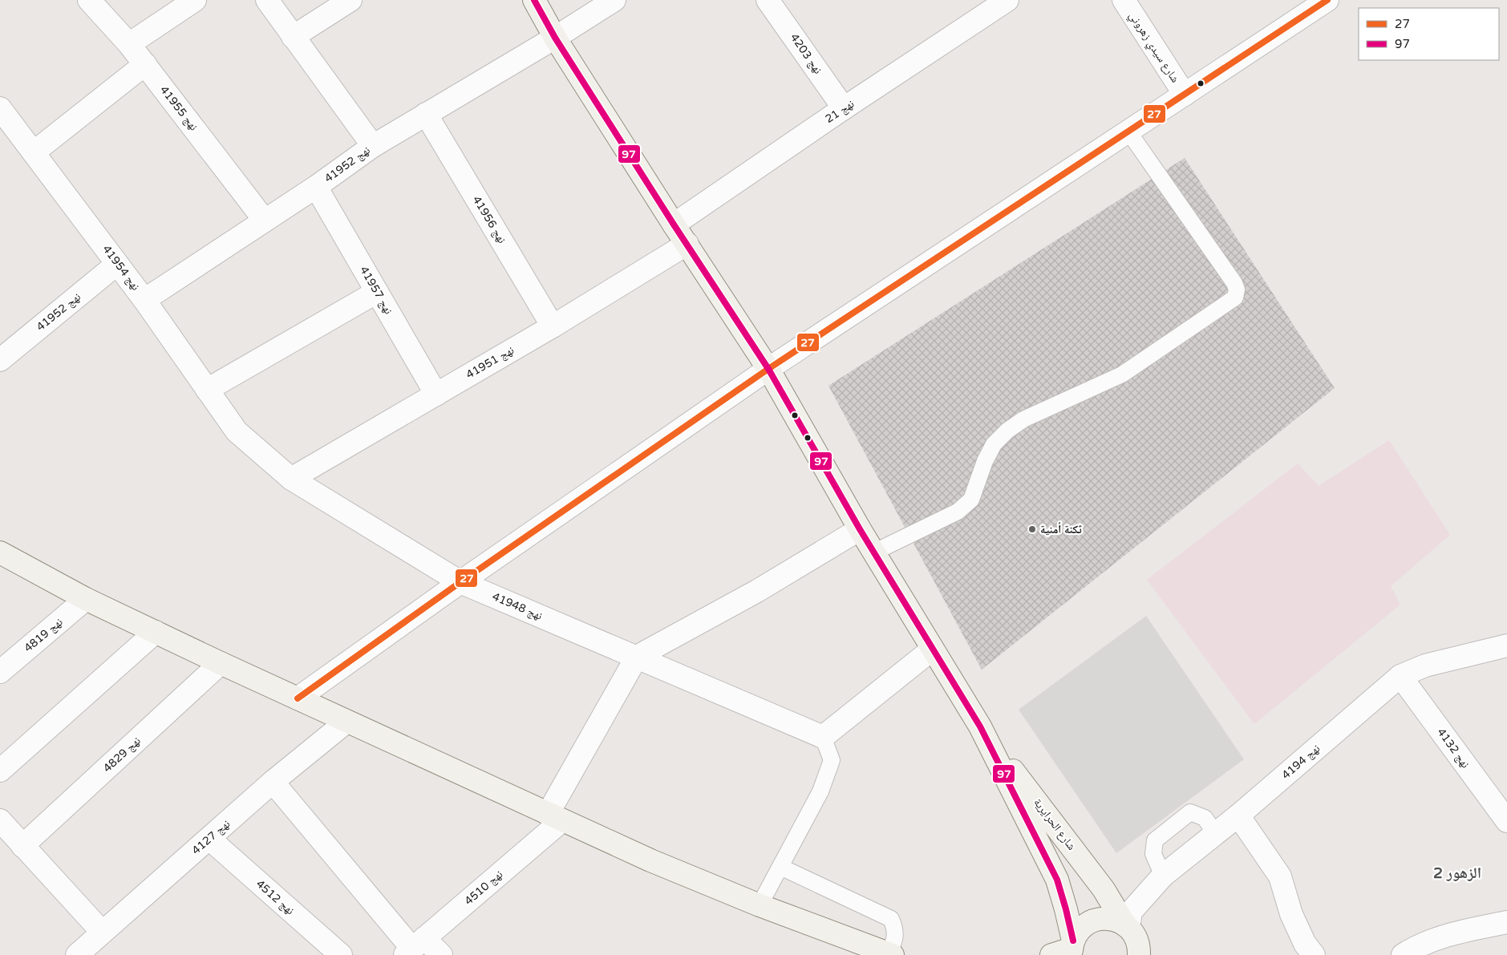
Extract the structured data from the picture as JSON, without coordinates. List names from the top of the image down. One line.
{"streets":{"main road":["شارع الحرايرية"],"street":["شارع سيدي زهروني","نهج 4203","نهج 41955","نهج 21","نهج 41952","نهج 41956","نهج 41954","نهج 41957","نهج 41951","نهج 41948","نهج 4819","نهج 4132","نهج 4829","نهج 4194","نهج 4127","نهج 4510","نهج 4512"]},"crossings":[["نهج 4203","نهج 21"],["نهج 41955","نهج 41952"],["نهج 21","شارع الحرايرية"],["نهج 41952","نهج 41956"],["نهج 41952","نهج 41954"],["نهج 41952","نهج 41957"],["نهج 41952","شارع الحرايرية"],["نهج 41956","نهج 41951"],["نهج 41954","نهج 41948"],["نهج 41957","نهج 41951"],["نهج 41951","نهج 41948"],["نهج 41951","شارع الحرايرية"],["نهج 41948","نهج 4510"],["نهج 4132","نهج 4194"],["نهج 4194","شارع الحرايرية"],["نهج 4127","نهج 4512"]],"districts":["الزهور 2"],"places":["ثكنة أمنية"],"lines":["transit line 27","transit line 97"],"legend":["27","97"]}
